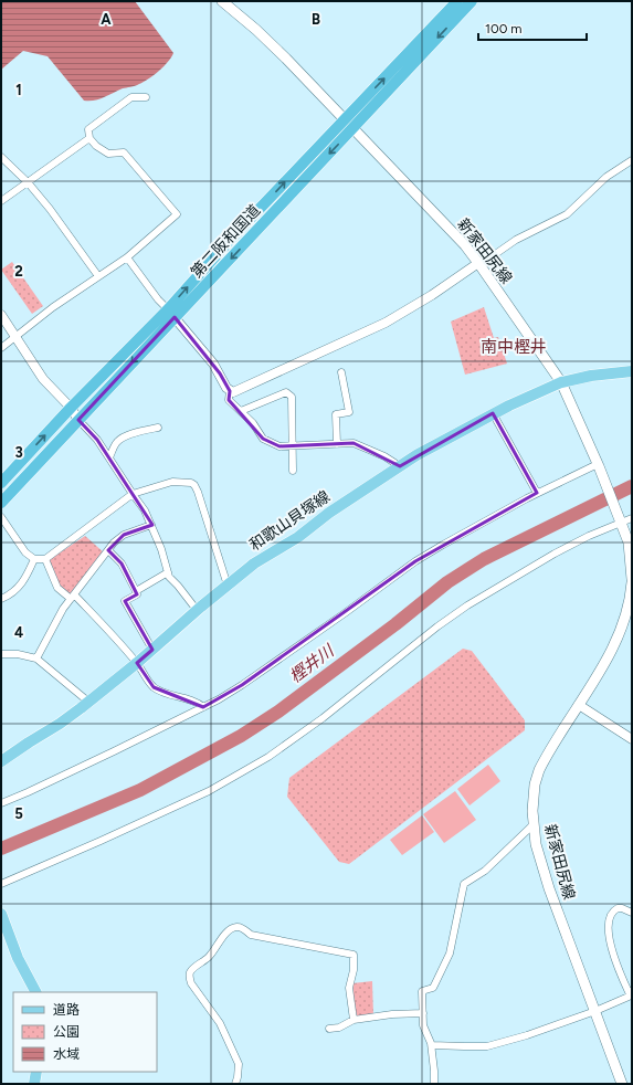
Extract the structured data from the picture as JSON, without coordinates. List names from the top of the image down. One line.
{"streets":{"highway":["第二阪和国道"],"main road":["新家田尻線","和歌山貝塚線"]},"crossings":[["第二阪和国道","新家田尻線"],["新家田尻線","和歌山貝塚線"]],"districts":["南中樫井"],"water":["樫井川"],"legend":["道路","公園","水域"],"scale_bar":"100 m","grid":{"columns":["A","B"],"rows":["1","2","3","4","5"]}}
